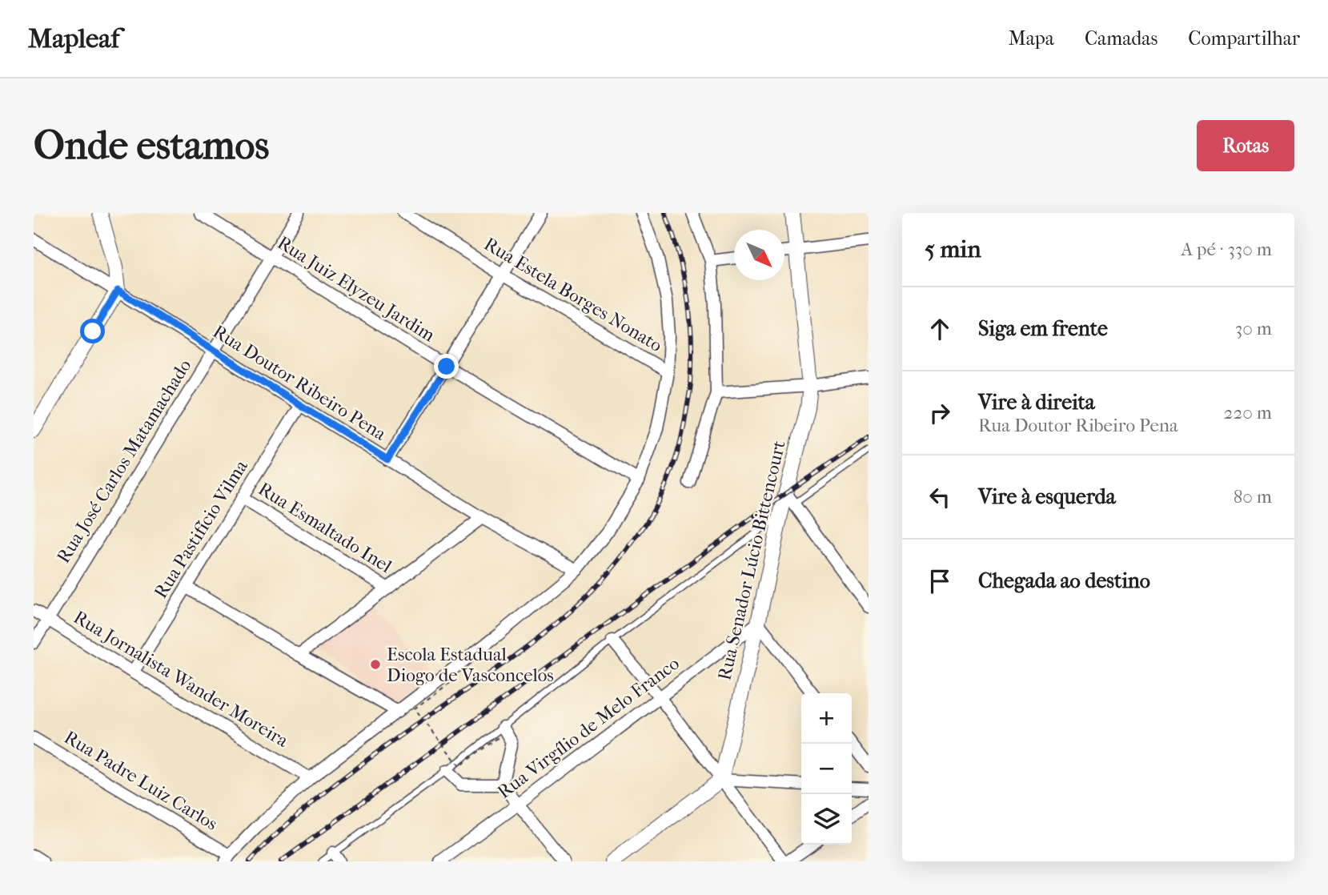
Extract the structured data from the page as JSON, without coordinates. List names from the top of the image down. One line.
{"streets":{"street":["Rua Juiz Elyzeu Jardim","Rua Estela Borges Nonato","Rua Doutor Ribeiro Pena","Rua José Carlos Matamachado","Rua Esmaltado Inel","Rua Pastifício Vilma","Rua Senador Lúcio Bittencourt","Rua Jornalista Wander Moreira","Rua Virgílio de Melo Franco","Rua Padre Luiz Carlos"]},"crossings":[["Rua Juiz Elyzeu Jardim","Rua José Carlos Matamachado"],["Rua Doutor Ribeiro Pena","Rua José Carlos Matamachado"],["Rua Doutor Ribeiro Pena","Rua Pastifício Vilma"],["Rua José Carlos Matamachado","Rua Jornalista Wander Moreira"],["Rua Esmaltado Inel","Rua Pastifício Vilma"],["Rua Pastifício Vilma","Rua Jornalista Wander Moreira"],["Rua Senador Lúcio Bittencourt","Rua Virgílio de Melo Franco"]],"places":["Escola Estadual Diogo de Vasconcelos"],"north":"bottom right","page":{"header":"Mapleaf","nav":["Mapa","Camadas","Compartilhar"],"buttons":"Rotas","title":"Onde estamos","heading":["5 min","A pé · 330 m"],"list":[["Siga em frente","30 m"],["Vire à direita","Rua Doutor Ribeiro Pena","220 m"],["Vire à esquerda","80 m"],"Chegada ao destino"],"map_buttons":["+","−"]}}
